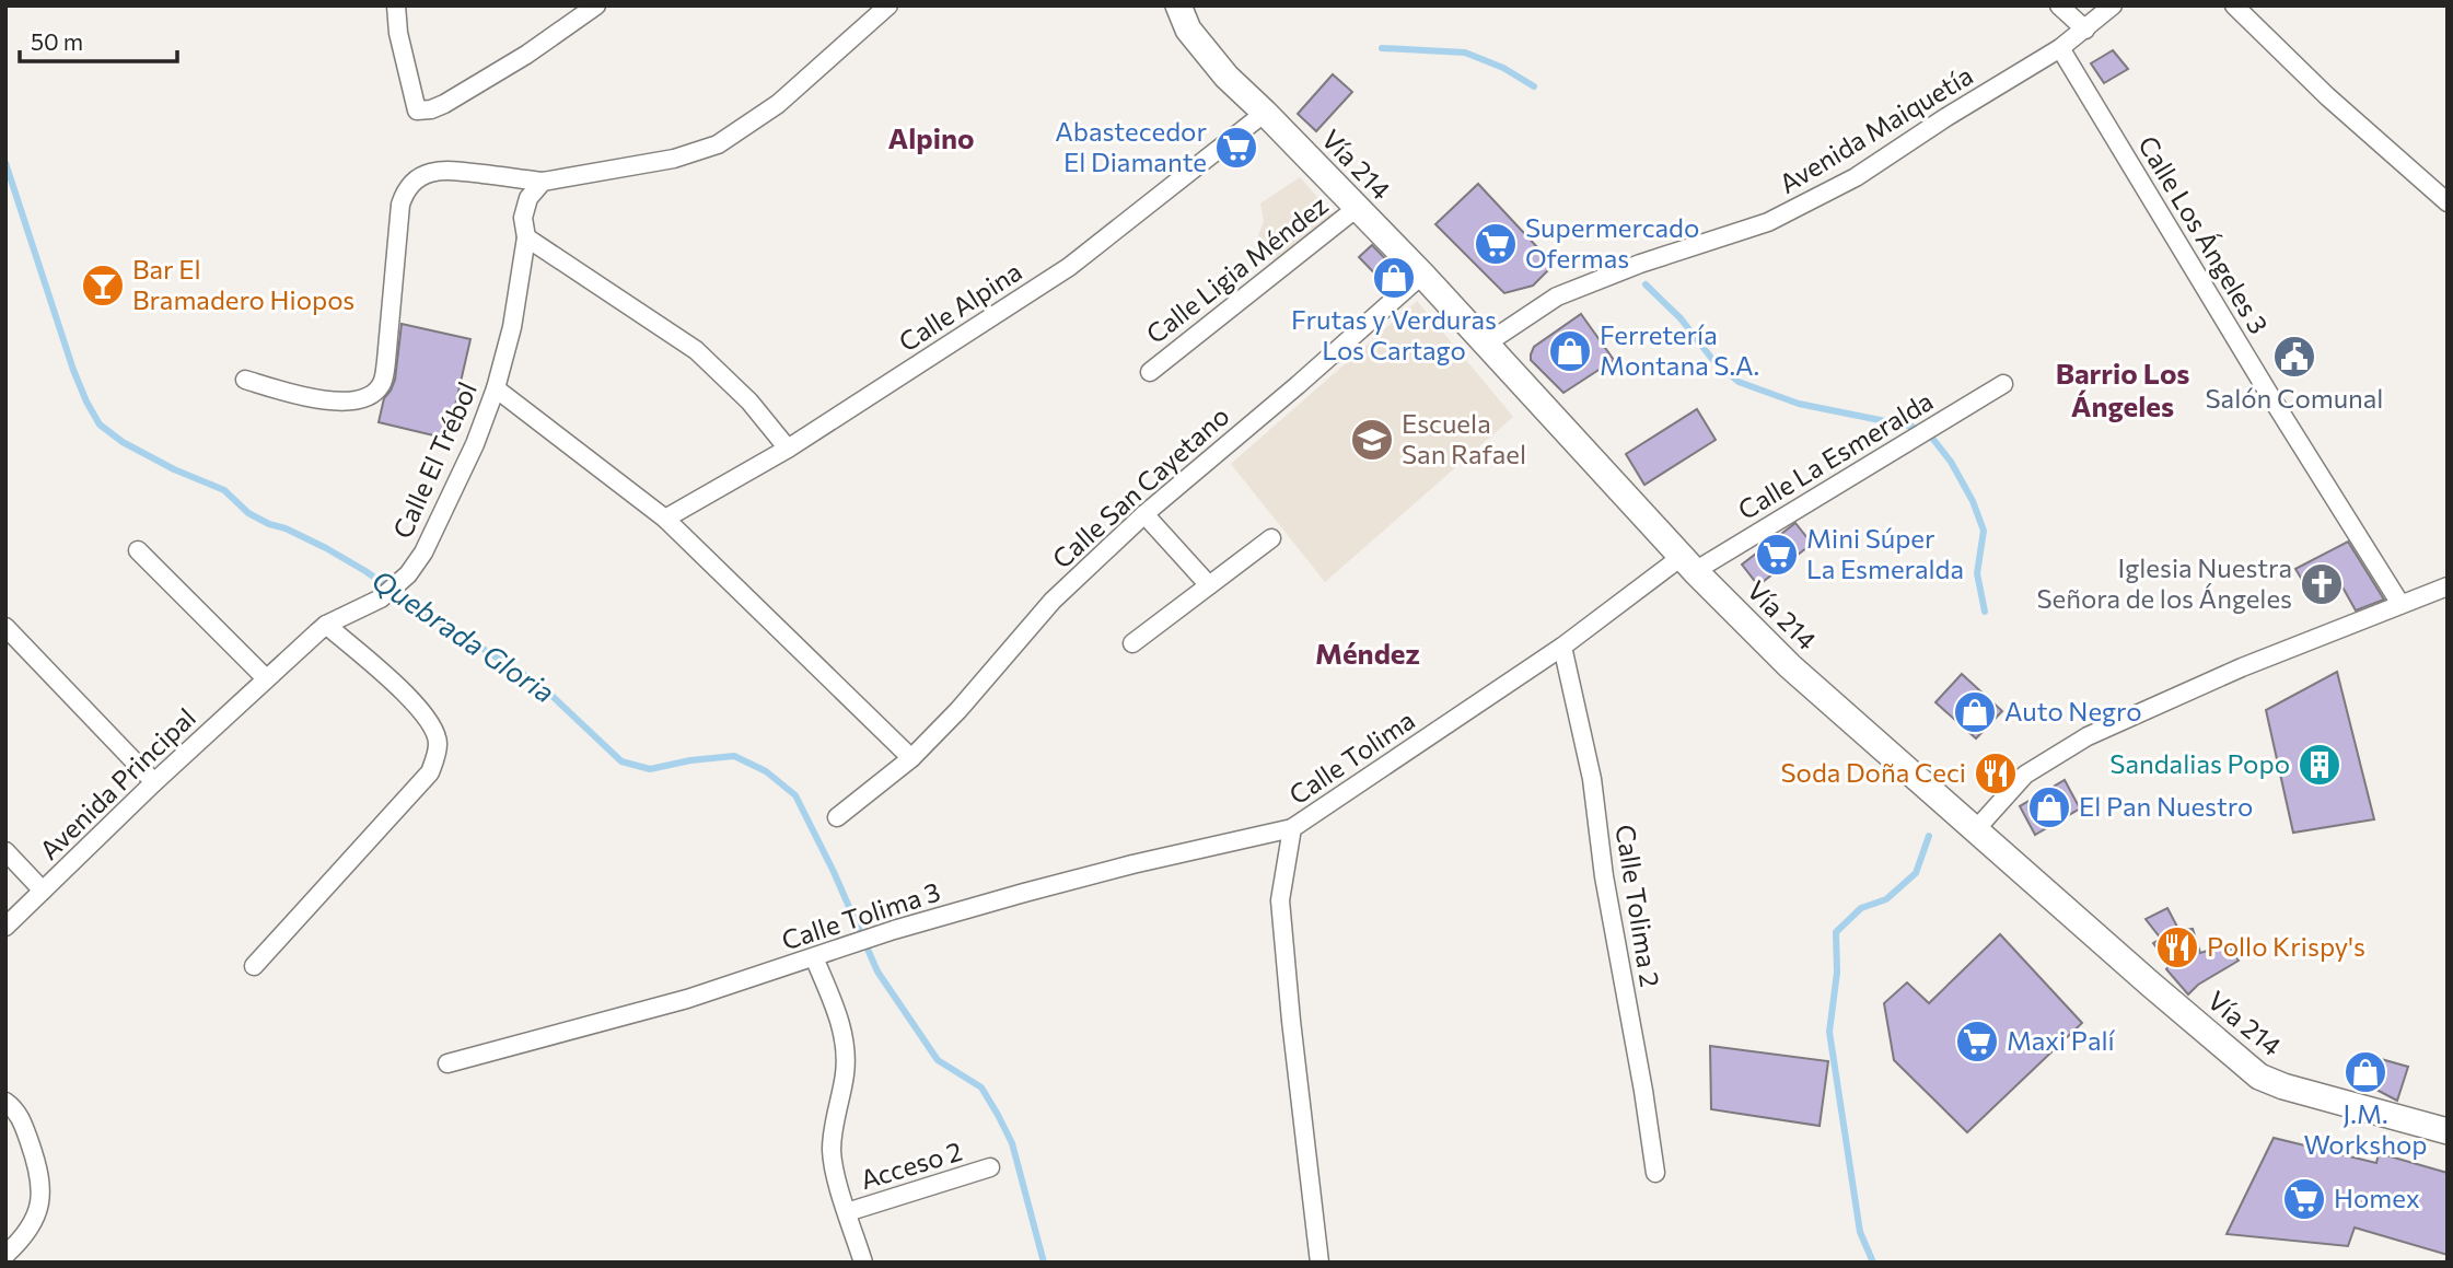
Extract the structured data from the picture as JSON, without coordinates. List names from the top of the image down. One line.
{"streets":{"main road":["Vía 214"],"street":["Avenida Maiquetía","Calle Los Ángeles 3","Calle Ligia Méndez","Calle Alpina","Calle La Esmeralda","Calle El Trébol","Calle San Cayetano","Calle Tolima","Avenida Principal","Calle Tolima 2","Calle Tolima 3","Acceso 2"]},"crossings":[["Avenida Maiquetía","Vía 214"],["Avenida Maiquetía","Calle Los Ángeles 3"],["Vía 214","Calle Ligia Méndez"],["Vía 214","Calle Alpina"],["Vía 214","Calle La Esmeralda"],["Vía 214","Calle San Cayetano"],["Vía 214","Calle Tolima"],["Calle La Esmeralda","Calle Tolima"],["Calle El Trébol","Avenida Principal"],["Calle Tolima","Calle Tolima 2"],["Calle Tolima","Calle Tolima 3"]],"districts":["Alpino","Barrio Los Ángeles","Méndez"],"water":["Quebrada Gloria"],"places":{"supermarket":["Abastecedor El Diamante","Supermercado Ofermas","Mini Súper La Esmeralda","Maxi Palí","Homex"],"shop":["Frutas y Verduras Los Cartago","Ferretería Montana S.A.","Auto Negro","El Pan Nuestro","J.M. Workshop"],"bar":["Bar El Bramadero Hiopos"],"public building":["Salón Comunal"],"school or university":["Escuela San Rafael"],"church":["Iglesia Nuestra Señora de los Ángeles"],"building":["Sandalias Popo"],"restaurant":["Soda Doña Ceci","Pollo Krispy's"]},"scale_bar":"50 m"}
